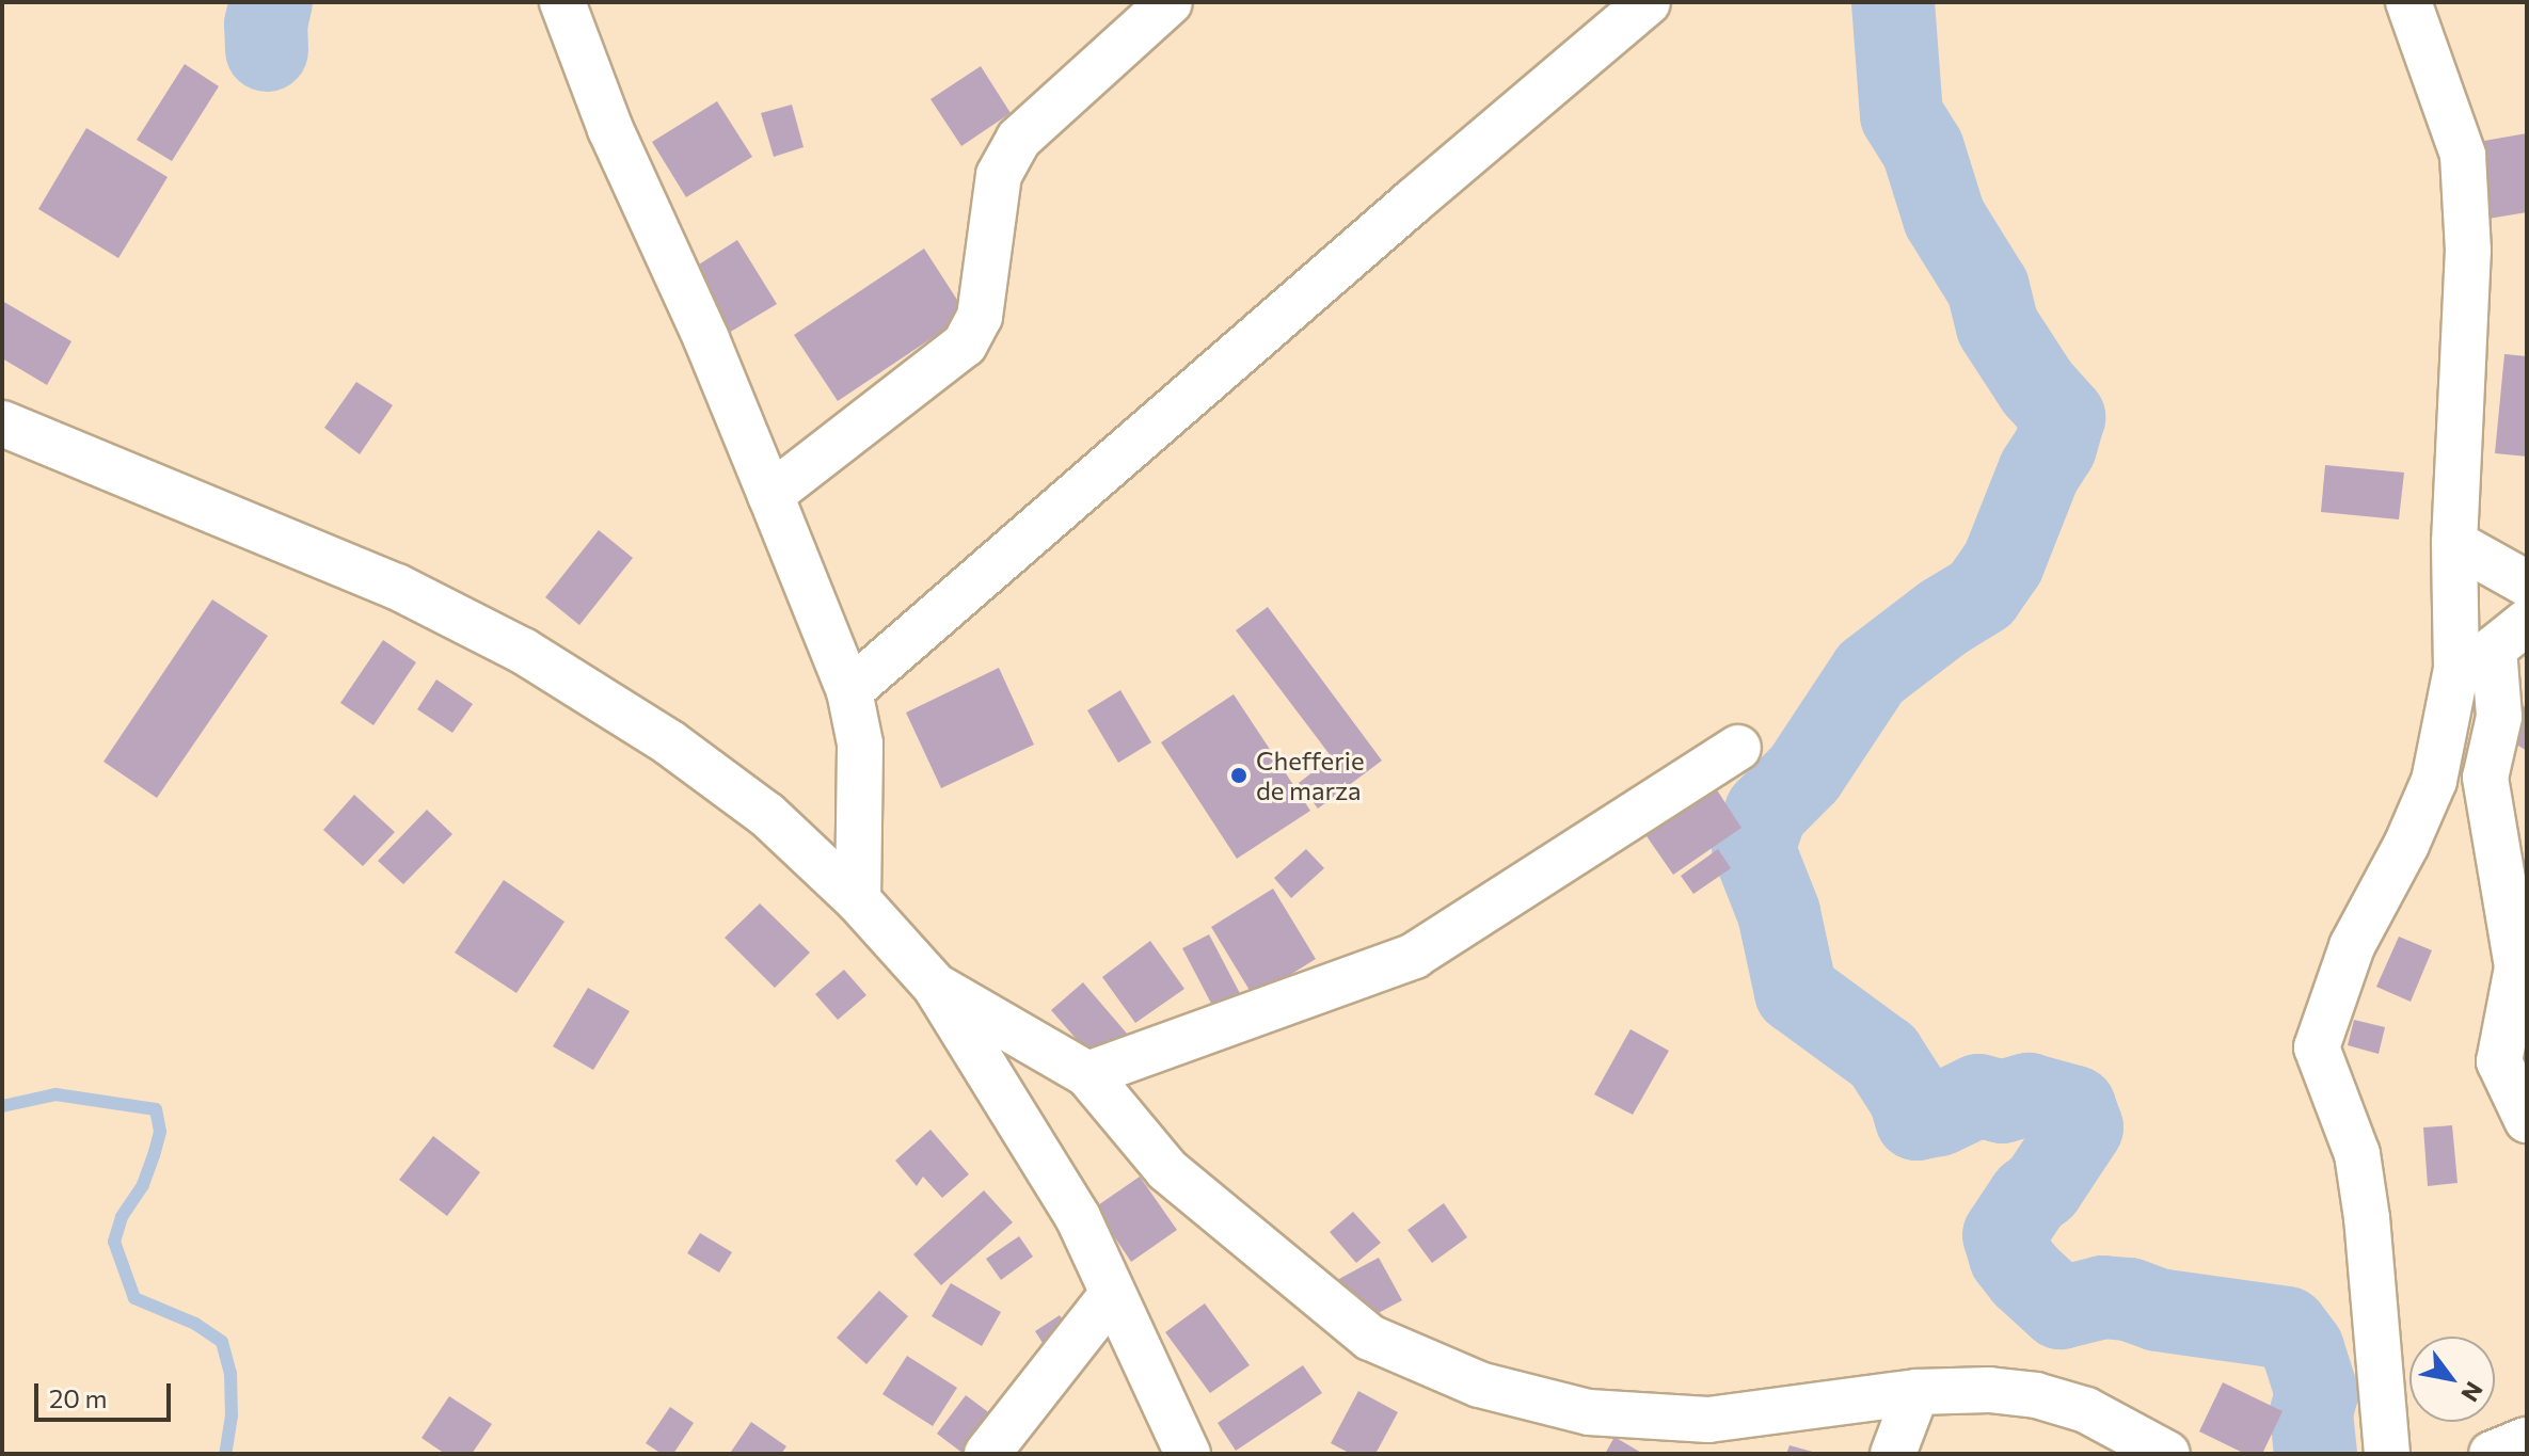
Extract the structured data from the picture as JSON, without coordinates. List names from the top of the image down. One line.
{"places":["Chefferie de marza"],"scale_bar":"20 m","north":"bottom right"}
